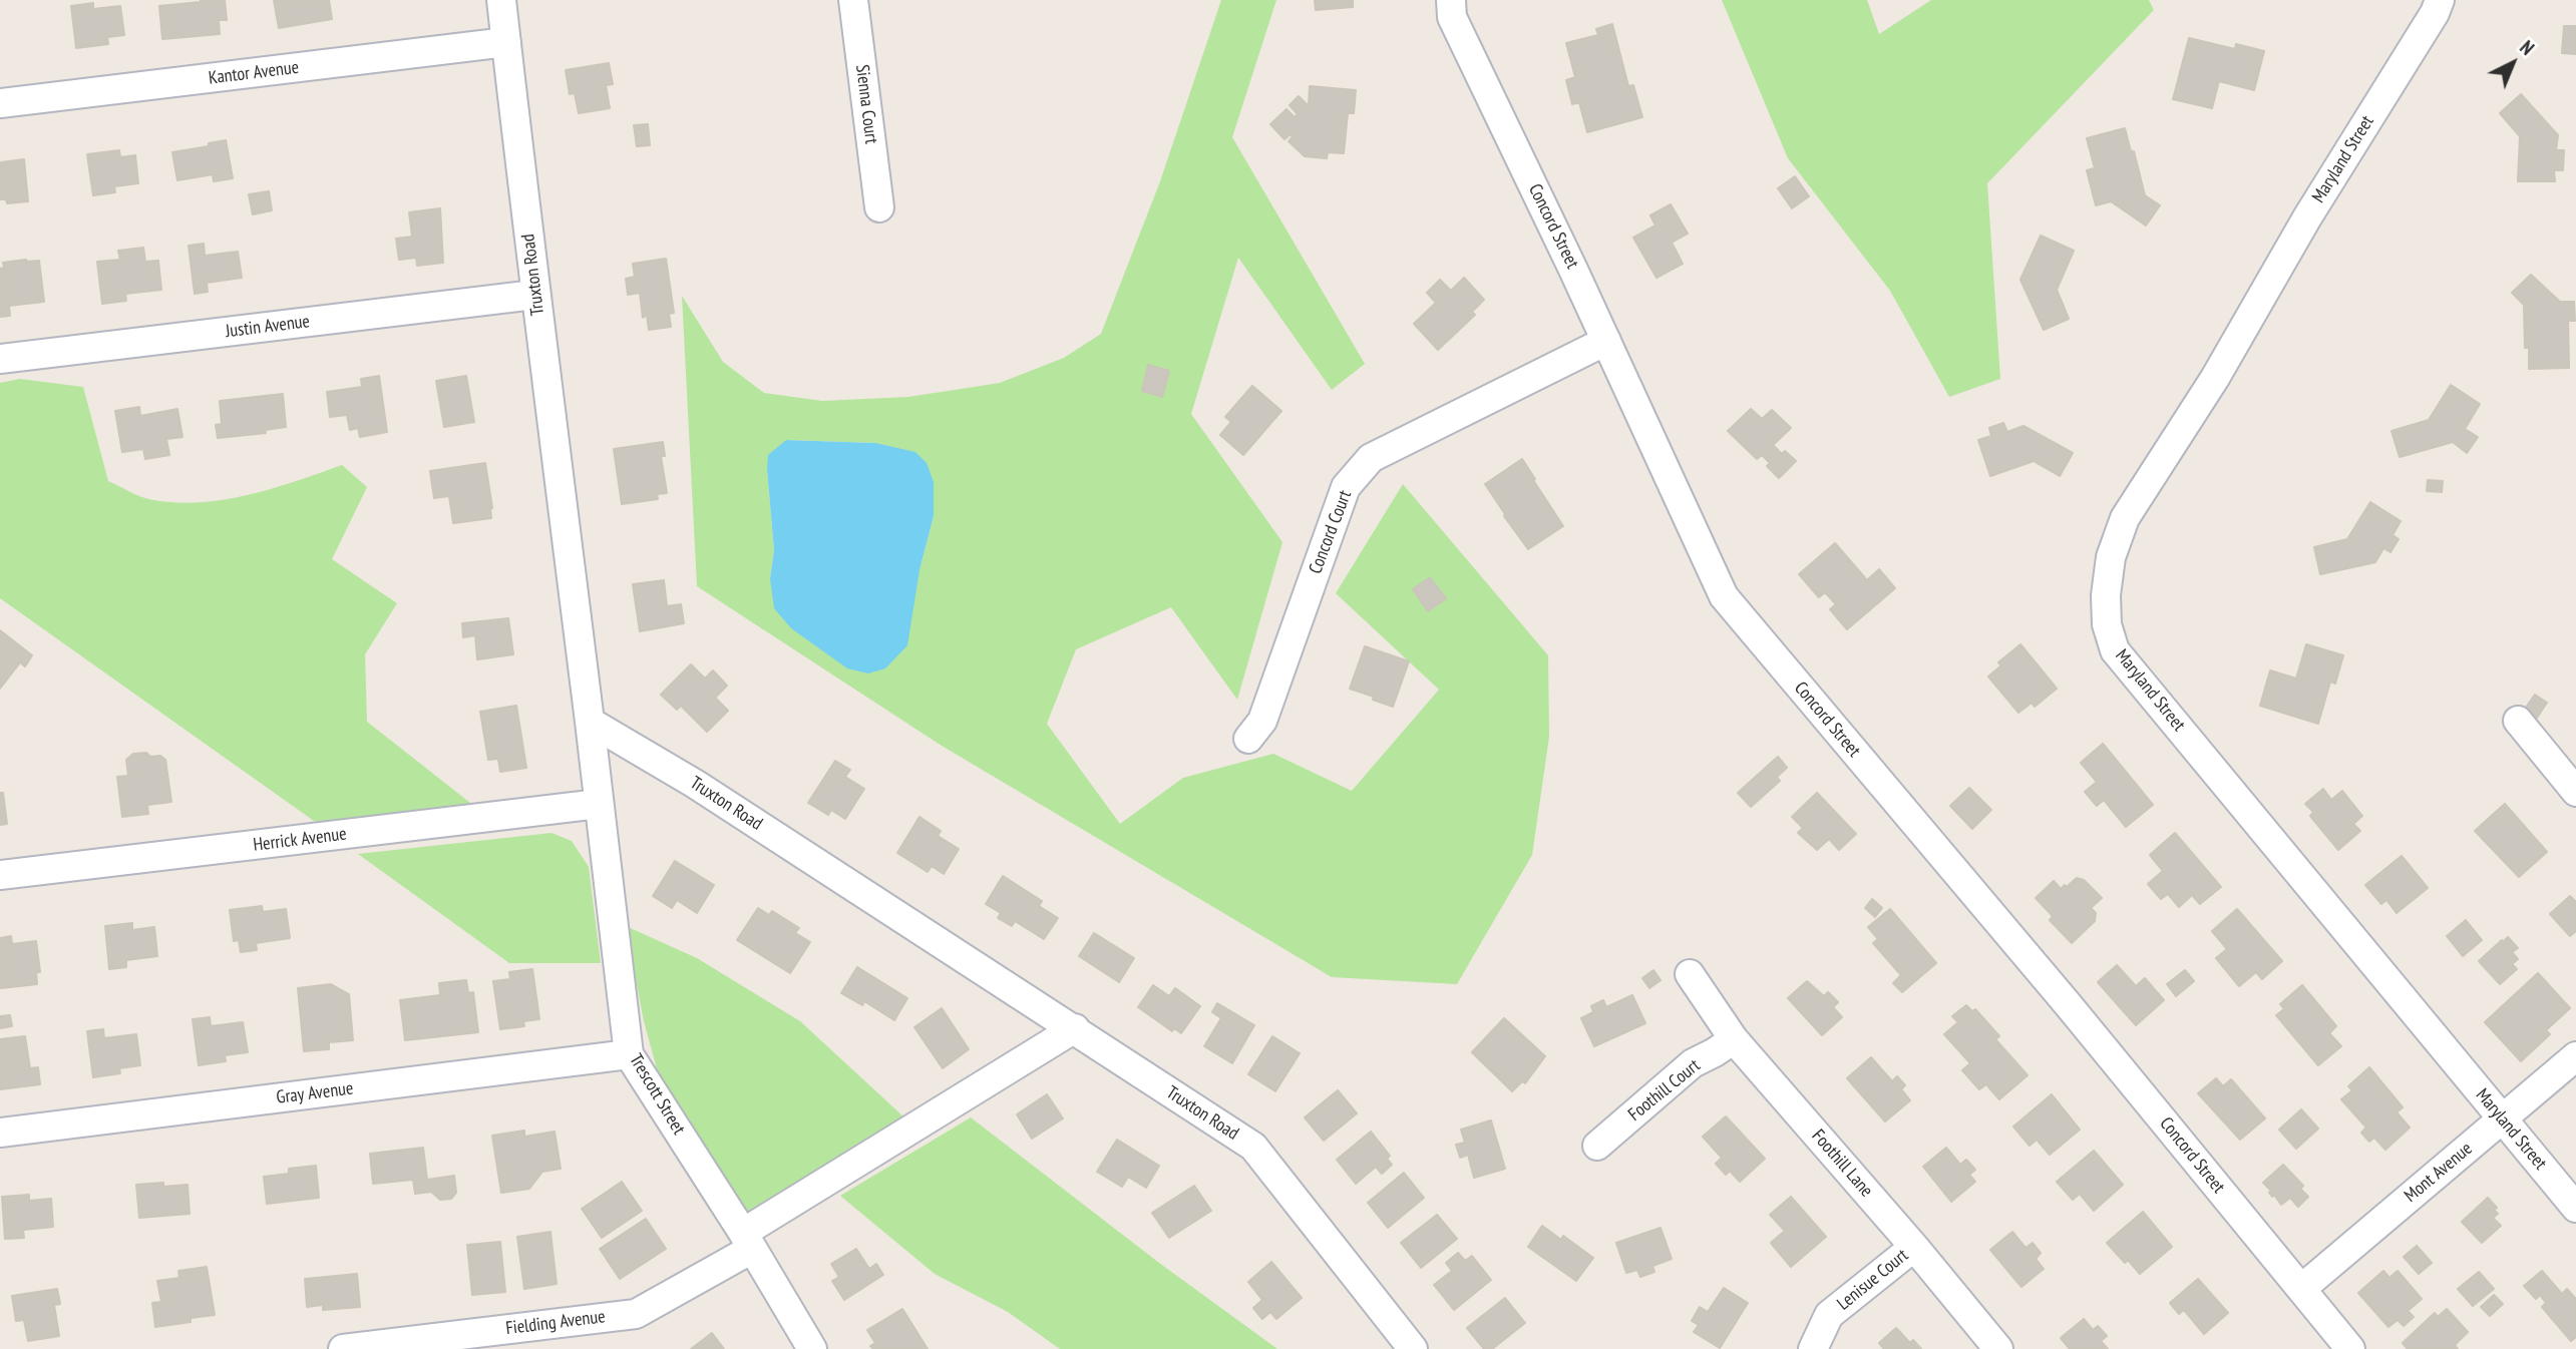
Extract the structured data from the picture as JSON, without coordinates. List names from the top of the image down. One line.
{"streets":{"street":["Kantor Avenue","Sienna Court","Maryland Street","Concord Street","Truxton Road","Justin Avenue","Concord Court","Herrick Avenue","Foothill Court","Gray Avenue","Trescott Street","Foothill Lane","Mont Avenue","Lenisue Court","Fielding Avenue"]},"crossings":[["Kantor Avenue","Truxton Road"],["Maryland Street","Mont Avenue"],["Concord Street","Concord Court"],["Concord Street","Mont Avenue"],["Truxton Road","Justin Avenue"],["Truxton Road","Trescott Street"],["Truxton Road","Fielding Avenue"],["Herrick Avenue","Trescott Street"],["Foothill Court","Foothill Lane"],["Gray Avenue","Trescott Street"],["Trescott Street","Fielding Avenue"],["Foothill Lane","Lenisue Court"]],"north":"top right"}
